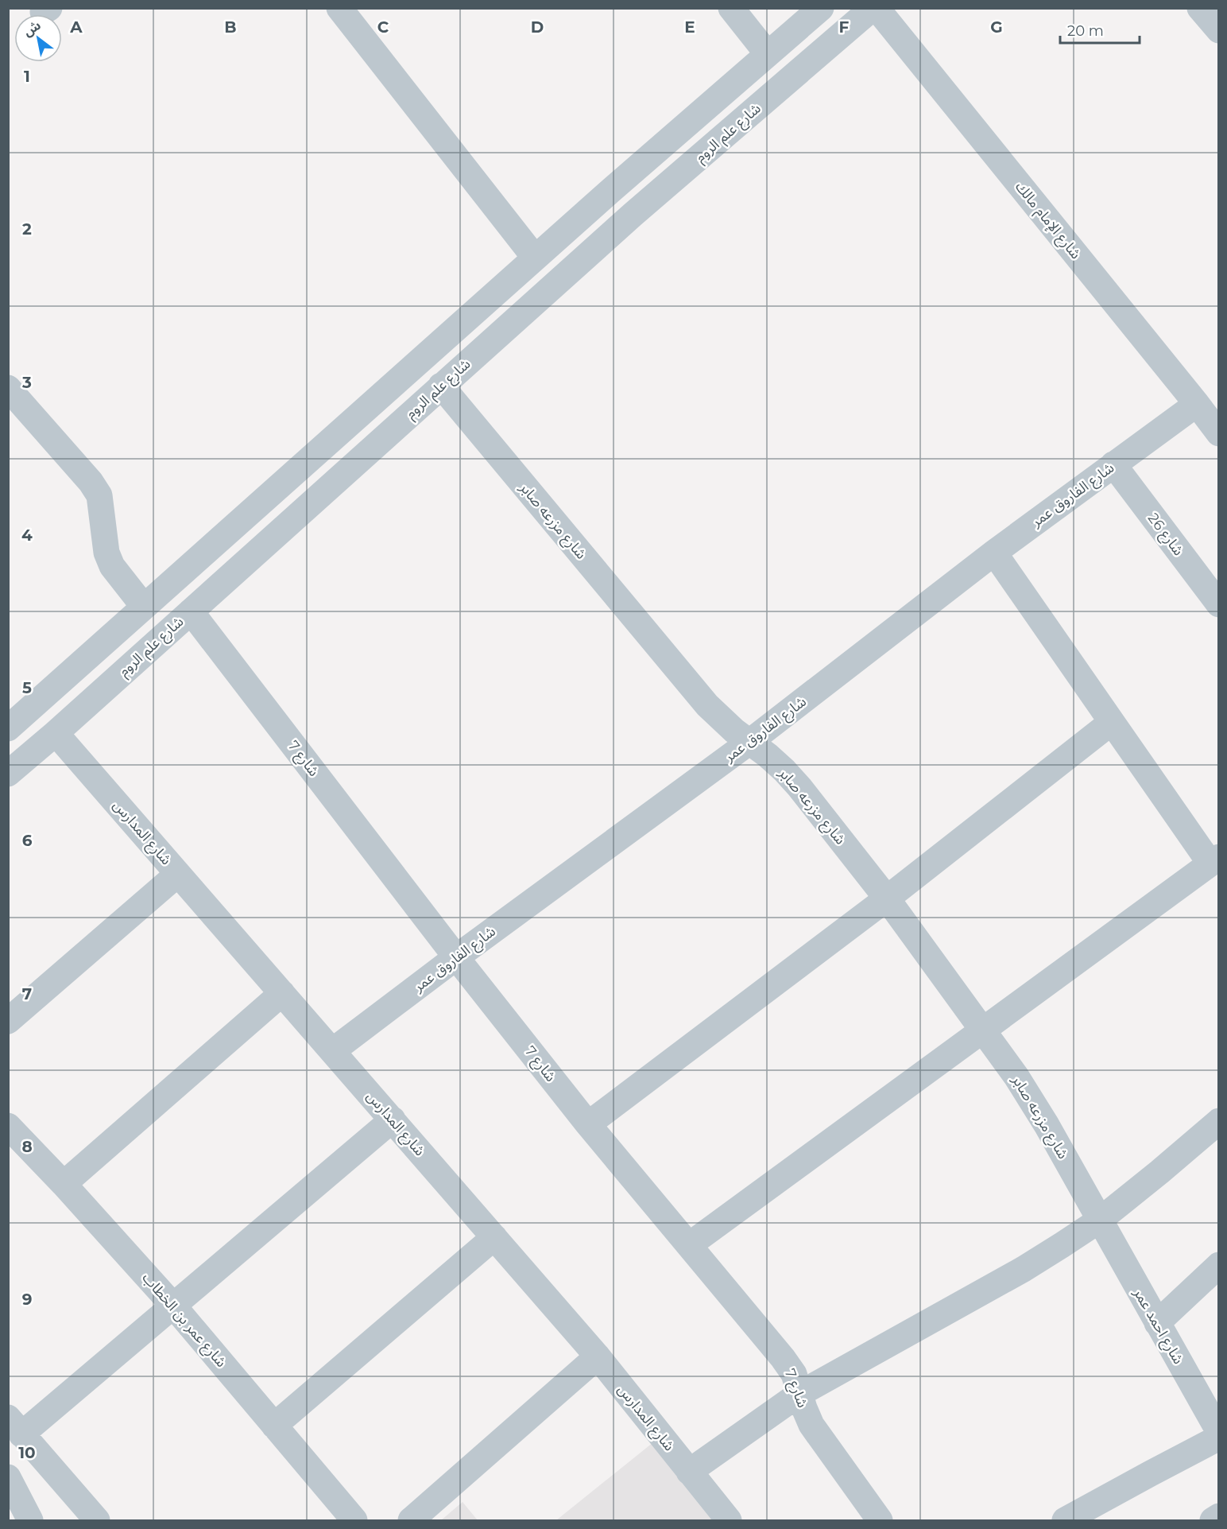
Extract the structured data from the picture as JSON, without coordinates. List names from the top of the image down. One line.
{"streets":{"street":["شارع علم الروم","شارع الإمام مالك","شارع الفاروق عمر","شارع مزرعه صابر","شارع 26","شارع 7","شارع المدارس","شارع عمر بن الخطاب","شارع احمد عمر"]},"crossings":[["شارع علم الروم","شارع مزرعه صابر"],["شارع علم الروم","شارع 7"],["شارع علم الروم","شارع المدارس"],["شارع الإمام مالك","شارع الفاروق عمر"],["شارع الفاروق عمر","شارع مزرعه صابر"],["شارع الفاروق عمر","شارع 26"],["شارع الفاروق عمر","شارع 7"],["شارع الفاروق عمر","شارع المدارس"],["شارع مزرعه صابر","شارع احمد عمر"]],"scale_bar":"20 m","north":"top left","grid":{"columns":["A","B","C","D","E","F","G"],"rows":["1","2","3","4","5","6","7","8","9","10"]}}
